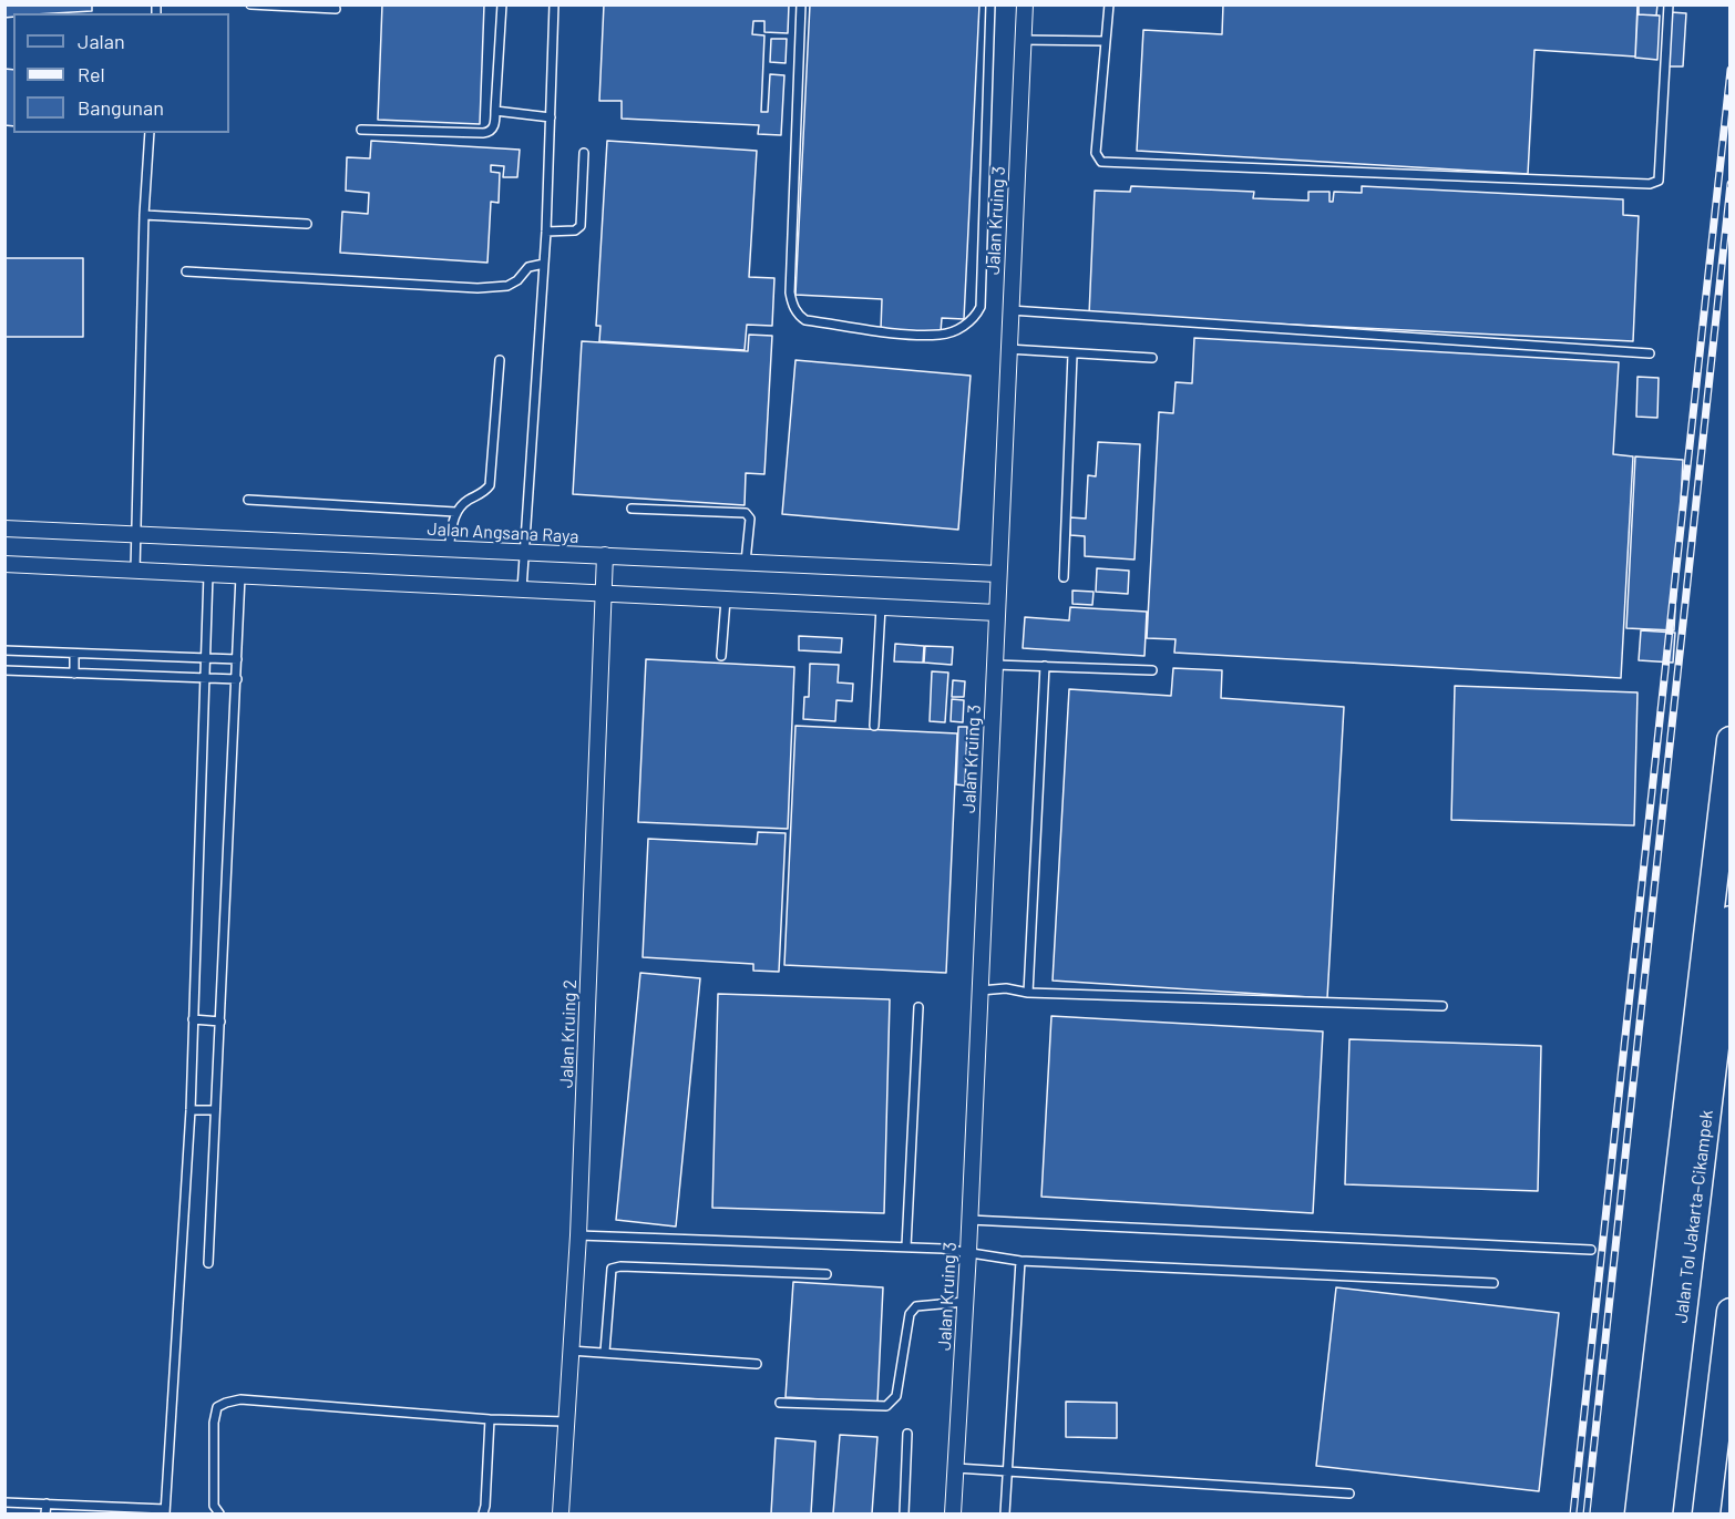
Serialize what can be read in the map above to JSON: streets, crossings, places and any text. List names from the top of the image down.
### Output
{
  "streets": {
    "highway": ["Jalan Tol Jakarta–Cikampek"],
    "street": ["Jalan Kruing 3", "Jalan Angsana Raya", "Jalan Kruing 2"]
  },
  "crossings": [
    ["Jalan Kruing 3", "Jalan Angsana Raya"],
    ["Jalan Angsana Raya", "Jalan Kruing 2"]
  ],
  "legend": ["Jalan", "Rel", "Bangunan"]
}
